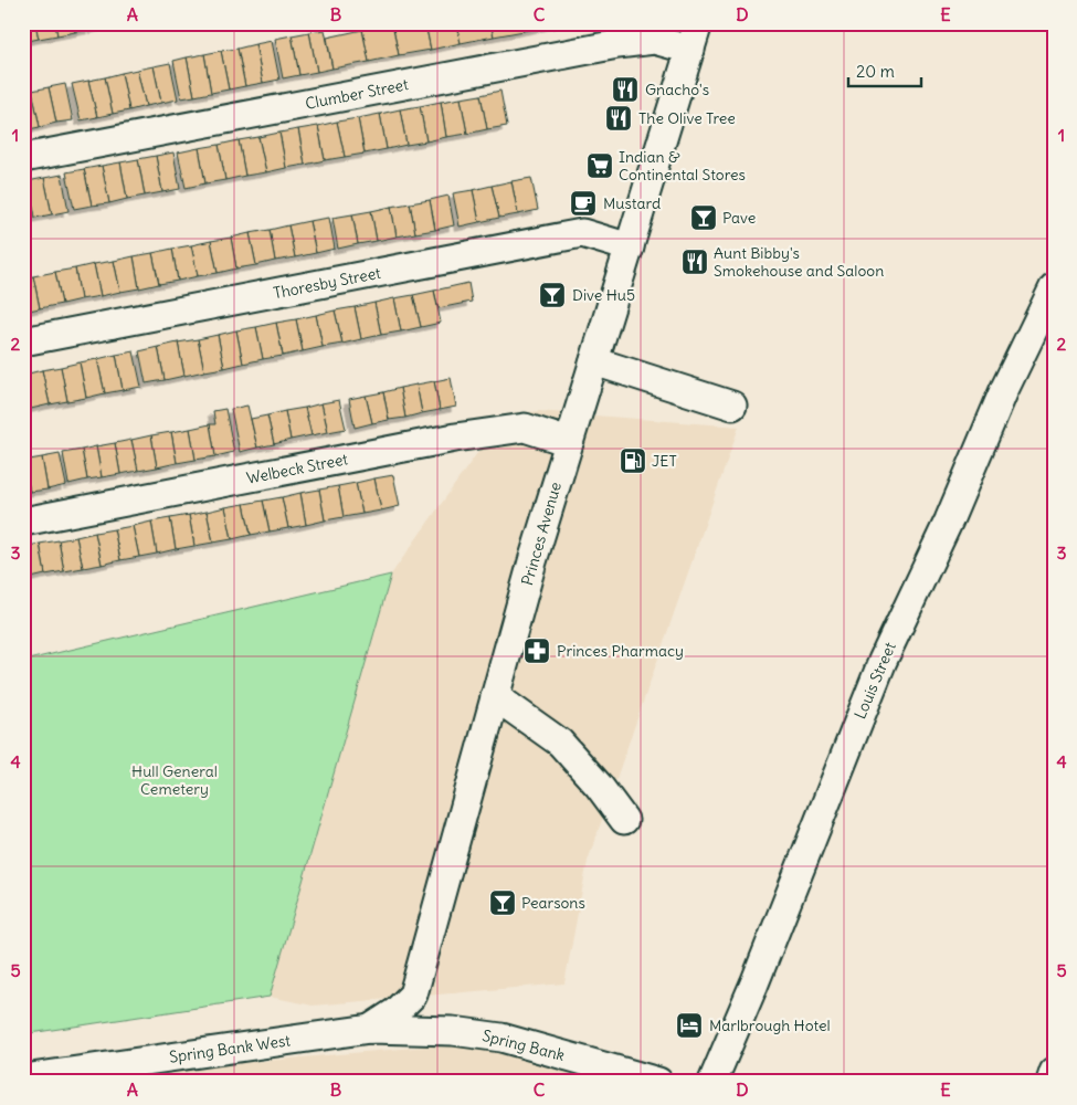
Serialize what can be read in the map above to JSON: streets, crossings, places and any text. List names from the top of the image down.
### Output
{
  "streets": {
    "street": [
      "Clumber Street",
      "Thoresby Street",
      "Welbeck Street",
      "Princes Avenue",
      "Louis Street",
      "Spring Bank",
      "Spring Bank West"
    ]
  },
  "crossings": [
    ["Clumber Street", "Princes Avenue"],
    ["Thoresby Street", "Princes Avenue"],
    ["Welbeck Street", "Princes Avenue"],
    ["Princes Avenue", "Spring Bank"],
    ["Spring Bank", "Spring Bank West"]
  ],
  "parks": ["Hull General Cemetery"],
  "places": {
    "restaurant": ["Gnacho's", "The Olive Tree", "Aunt Bibby's Smokehouse and Saloon"],
    "supermarket": ["Indian & Continental Stores"],
    "cafe": ["Mustard"],
    "bar": ["Pave", "Dive Hu5", "Pearsons"],
    "fuel station": ["JET"],
    "pharmacy": ["Princes Pharmacy"],
    "hotel": ["Marlbrough Hotel"]
  },
  "scale_bar": "20 m",
  "grid": {
    "columns": [
      "A",
      "B",
      "C",
      "D",
      "E"
    ],
    "rows": [
      "1",
      "2",
      "3",
      "4",
      "5"
    ]
  }
}
